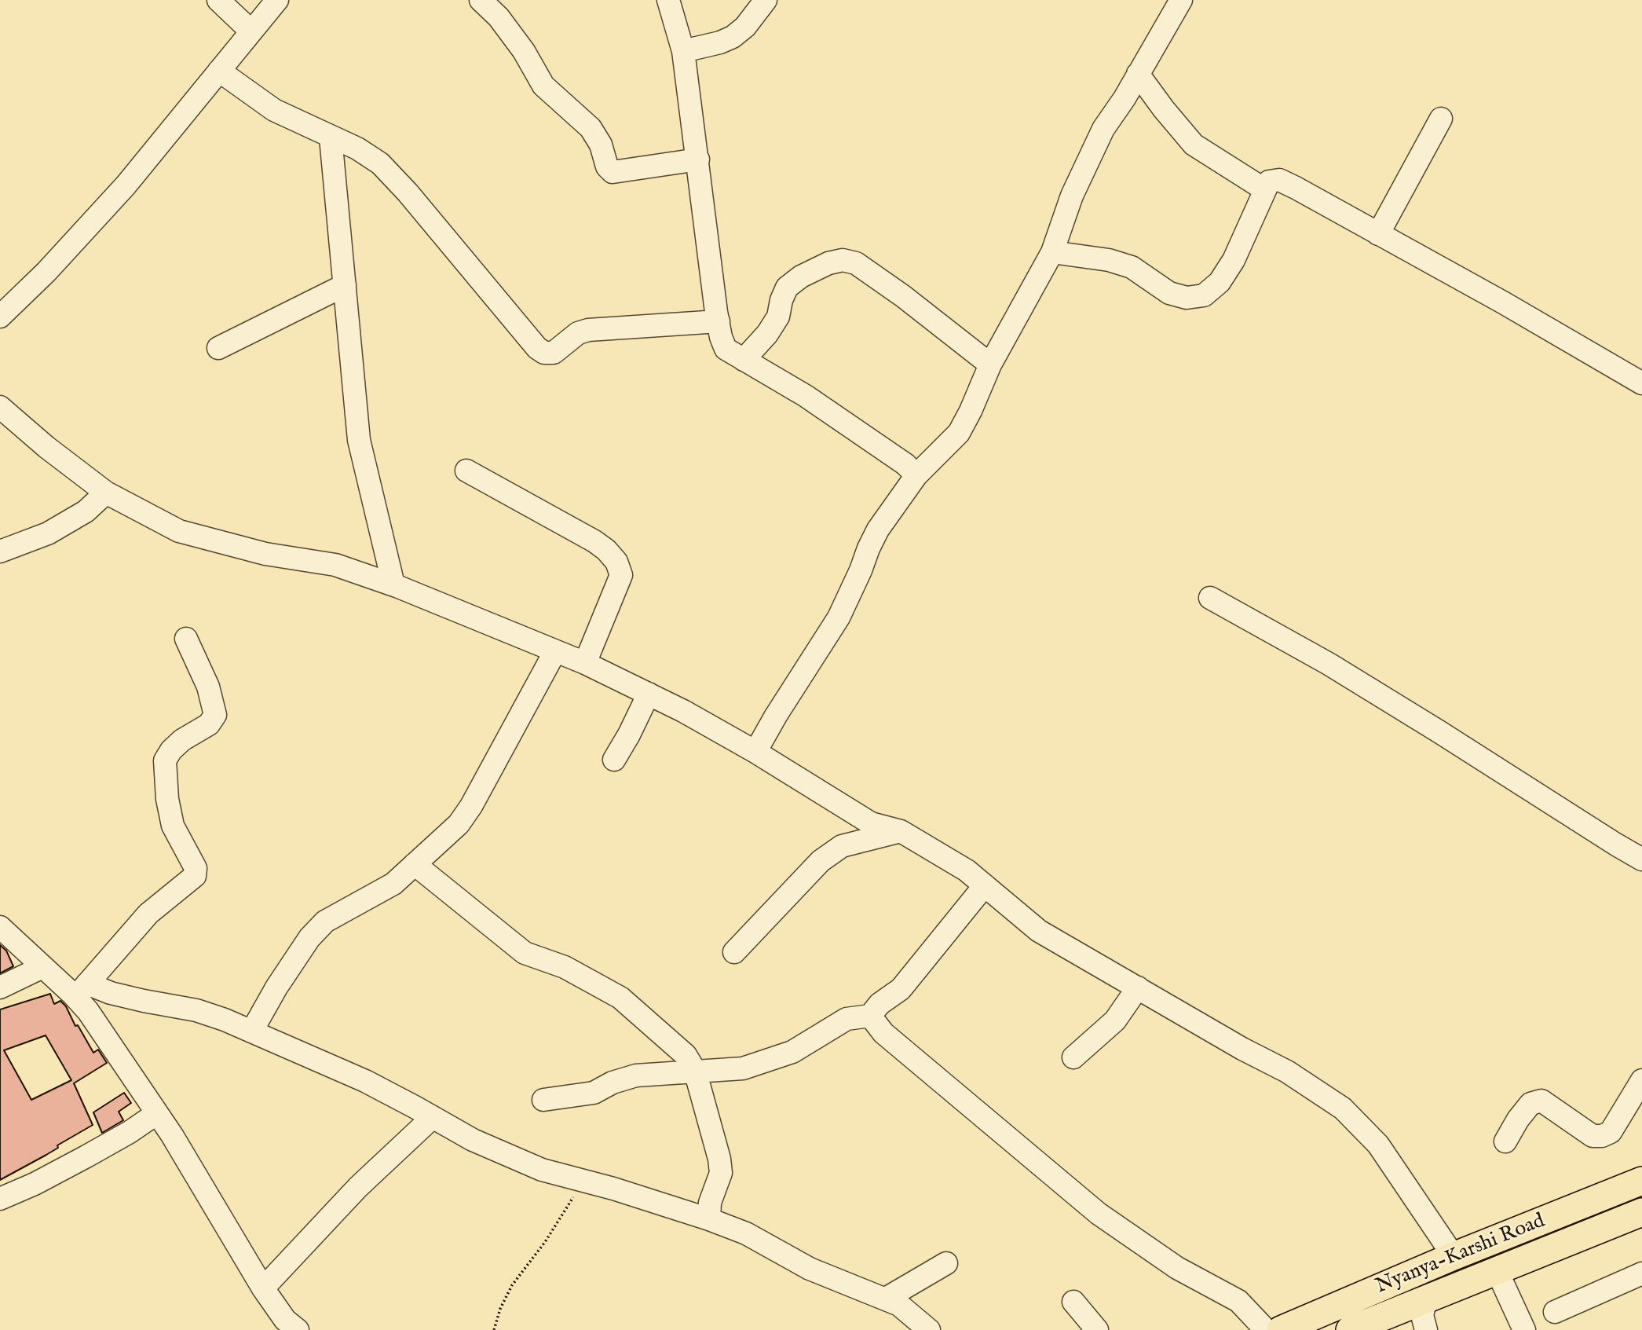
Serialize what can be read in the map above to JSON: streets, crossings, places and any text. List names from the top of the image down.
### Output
{
  "streets": {
    "main road": ["Nyanya-Karshi Road"]
  }
}
